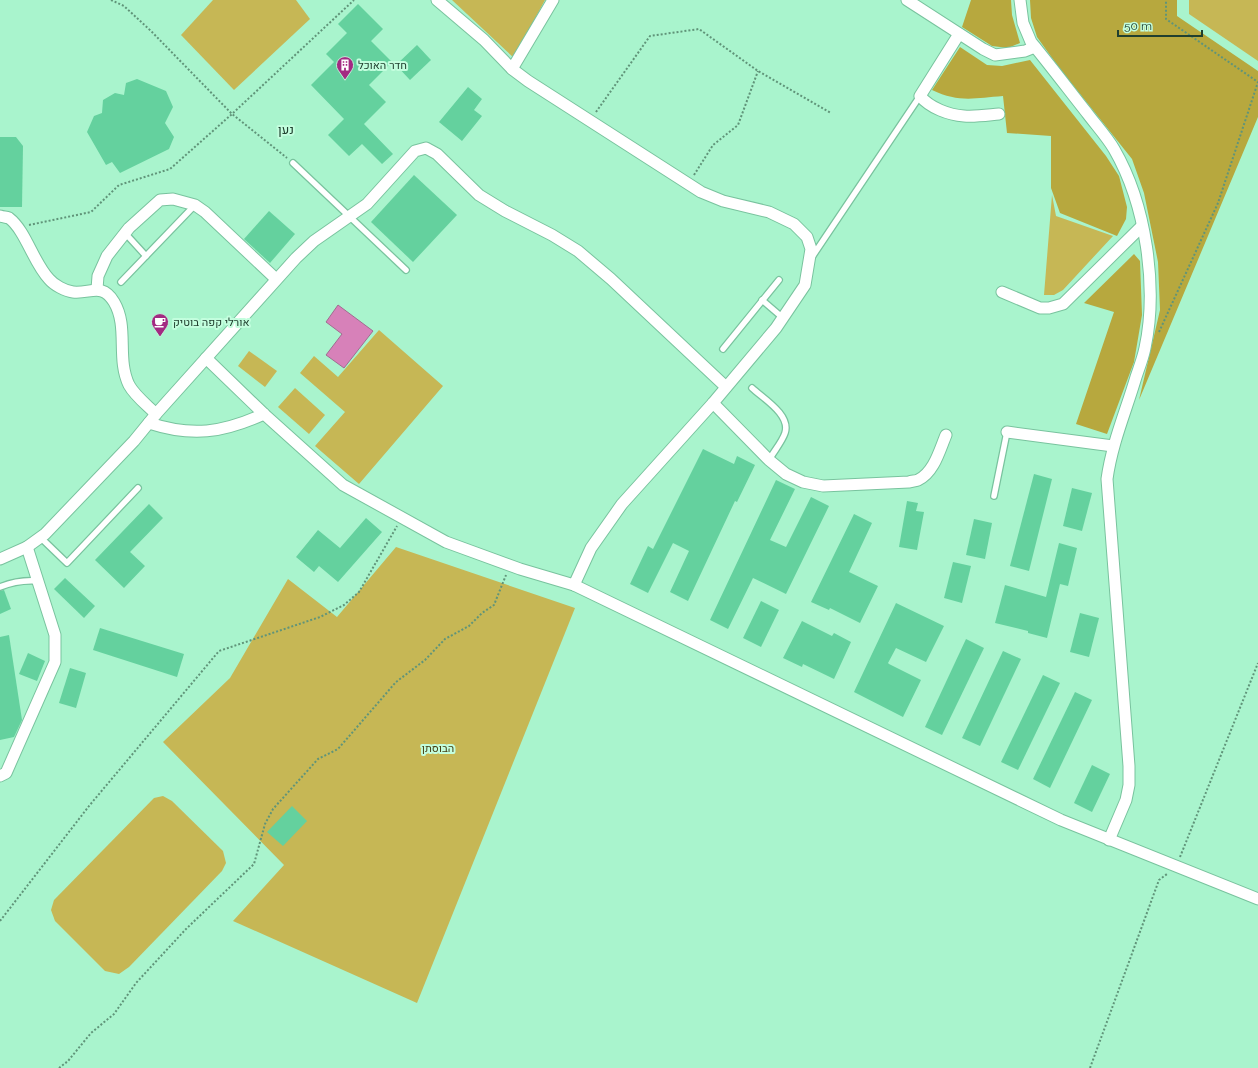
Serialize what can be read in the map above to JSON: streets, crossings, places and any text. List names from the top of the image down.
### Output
{
  "districts": ["נען"],
  "parks": ["הבוסתן"],
  "places": {
    "building": ["חדר האוכל"],
    "cafe": ["אורלי קפה בוטיק"]
  },
  "scale_bar": "50 m"
}
